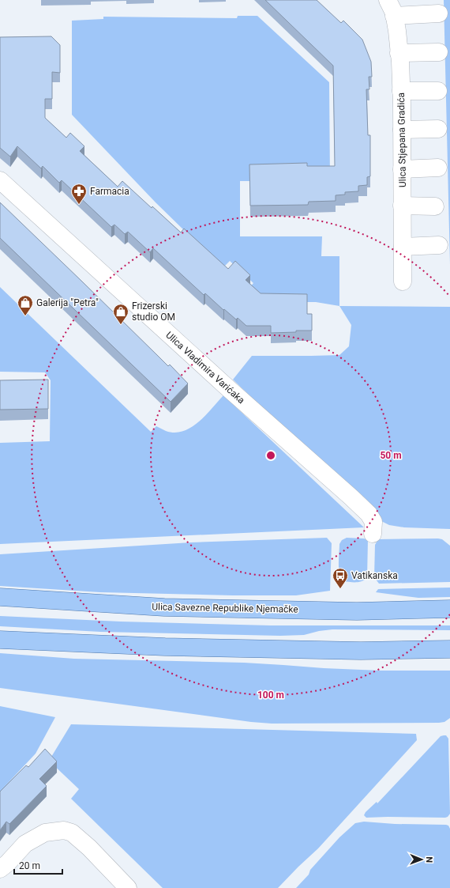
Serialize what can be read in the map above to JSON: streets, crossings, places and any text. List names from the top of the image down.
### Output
{
  "streets": {
    "main road": ["Ulica Savezne Republike Njemačke"],
    "street": ["Ulica Stjepana Gradića", "Ulica Vladimira Varićaka"]
  },
  "places": {
    "pharmacy": ["Farmacia"],
    "shop": ["Galerija \"Petra\"", "Frizerski studio OM"],
    "bus stop": ["Vatikanska"]
  },
  "scale_bar": "20 m",
  "north": "right",
  "rings": ["50 m", "100 m"]
}
